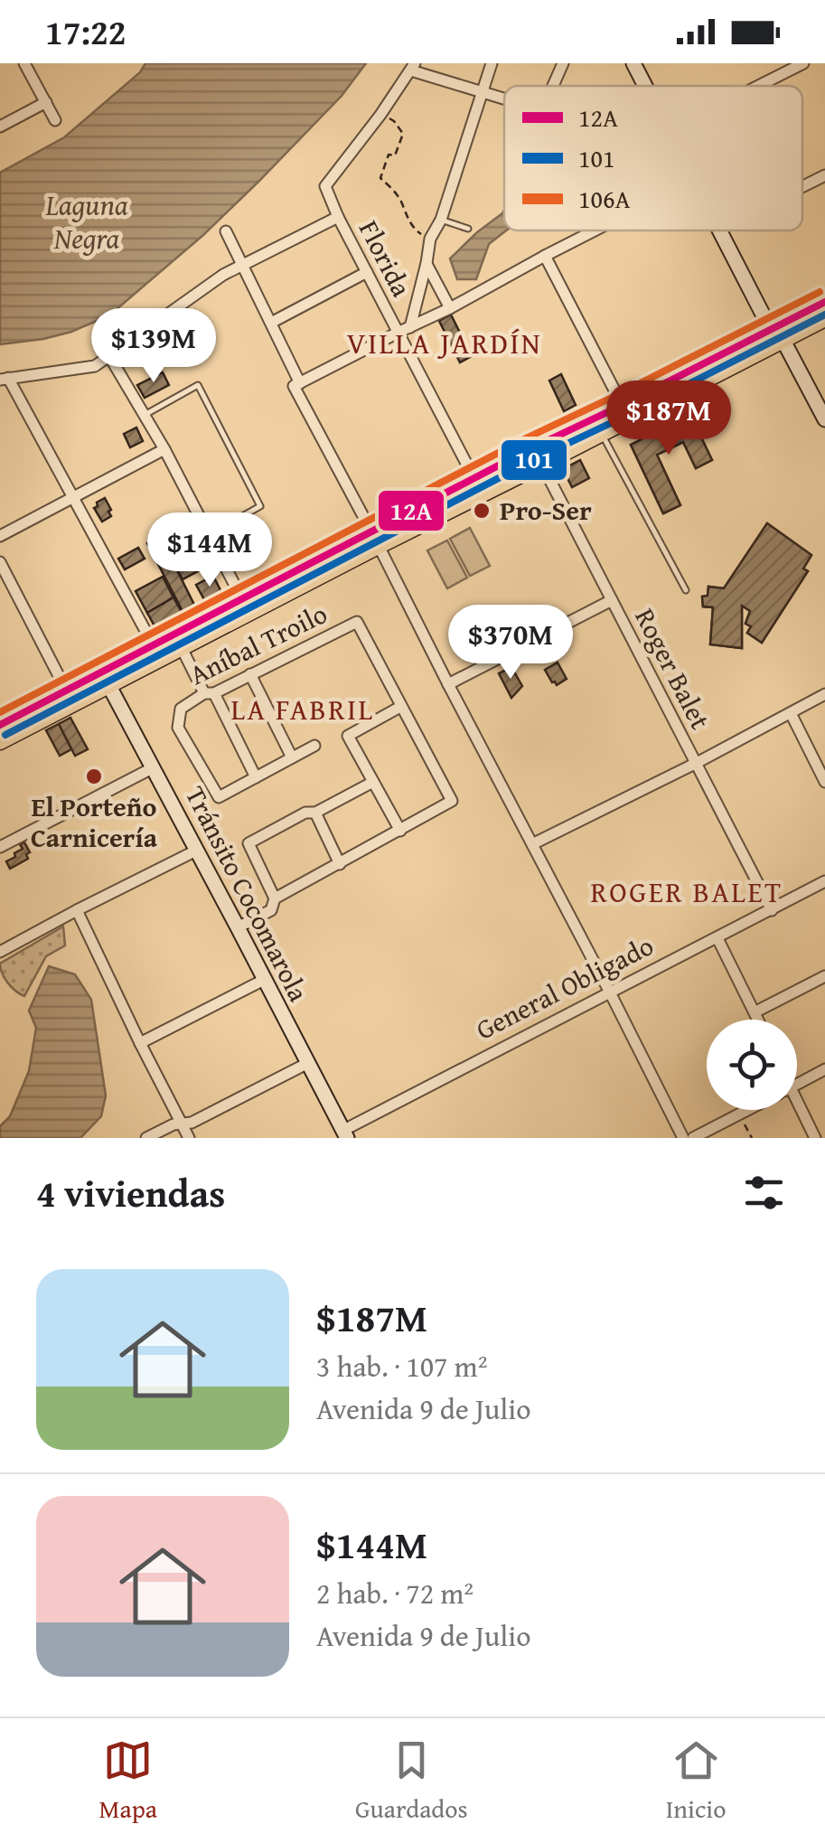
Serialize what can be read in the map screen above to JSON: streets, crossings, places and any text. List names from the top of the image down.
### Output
{
  "streets": {
    "street": [
      "Florida",
      "Aníbal Troilo",
      "Roger Balet",
      "Tránsito Cocomarola",
      "General Obligado"
    ]
  },
  "crossings": [
    ["Roger Balet", "General Obligado"],
    ["Tránsito Cocomarola", "General Obligado"]
  ],
  "districts": ["VILLA JARDÍN", "LA FABRIL", "ROGER BALET"],
  "water": ["Laguna Negra"],
  "places": ["Pro-Ser", "El Porteño Carnicería"],
  "lines": ["transit line 106A", "transit line 12A", "transit line 101"],
  "legend": ["12A", "101", "106A"],
  "page": {
    "status": "17:22",
    "price": [
      "$139M",
      "$187M",
      "$144M",
      "$370M"
    ],
    "heading": "4 viviendas",
    "list": [
      {
        "name": "$187M",
        "note": "3 hab. · 107 m² · Avenida 9 de Julio"
      },
      {
        "name": "$144M",
        "note": "2 hab. · 72 m² · Avenida 9 de Julio"
      }
    ],
    "tabs": ["Mapa", "Guardados", "Inicio"]
  }
}
